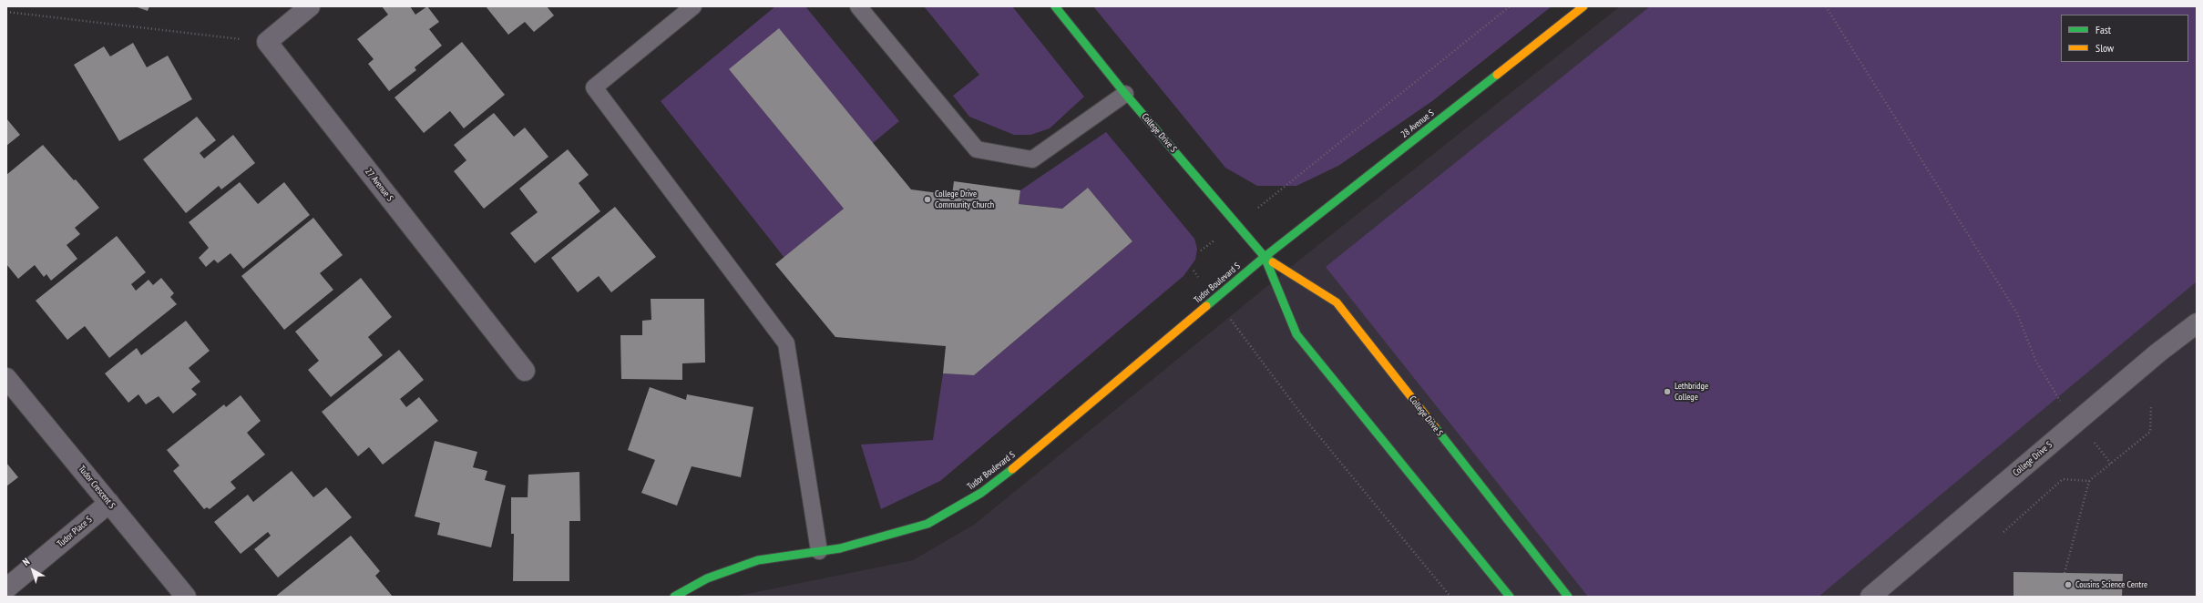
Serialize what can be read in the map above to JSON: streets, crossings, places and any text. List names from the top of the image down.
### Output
{
  "streets": {
    "street": [
      "28 Avenue S",
      "College Drive S",
      "27 Avenue S",
      "Tudor Boulevard S",
      "Tudor Crescent S",
      "Tudor Place S"
    ]
  },
  "crossings": [
    ["28 Avenue S", "College Drive S"],
    ["28 Avenue S", "Tudor Boulevard S"],
    ["College Drive S", "Tudor Boulevard S"],
    ["Tudor Crescent S", "Tudor Place S"]
  ],
  "places": ["College Drive Community Church", "Lethbridge College", "Cousins Science Centre"],
  "legend": ["Fast", "Slow"],
  "north": "top left"
}
